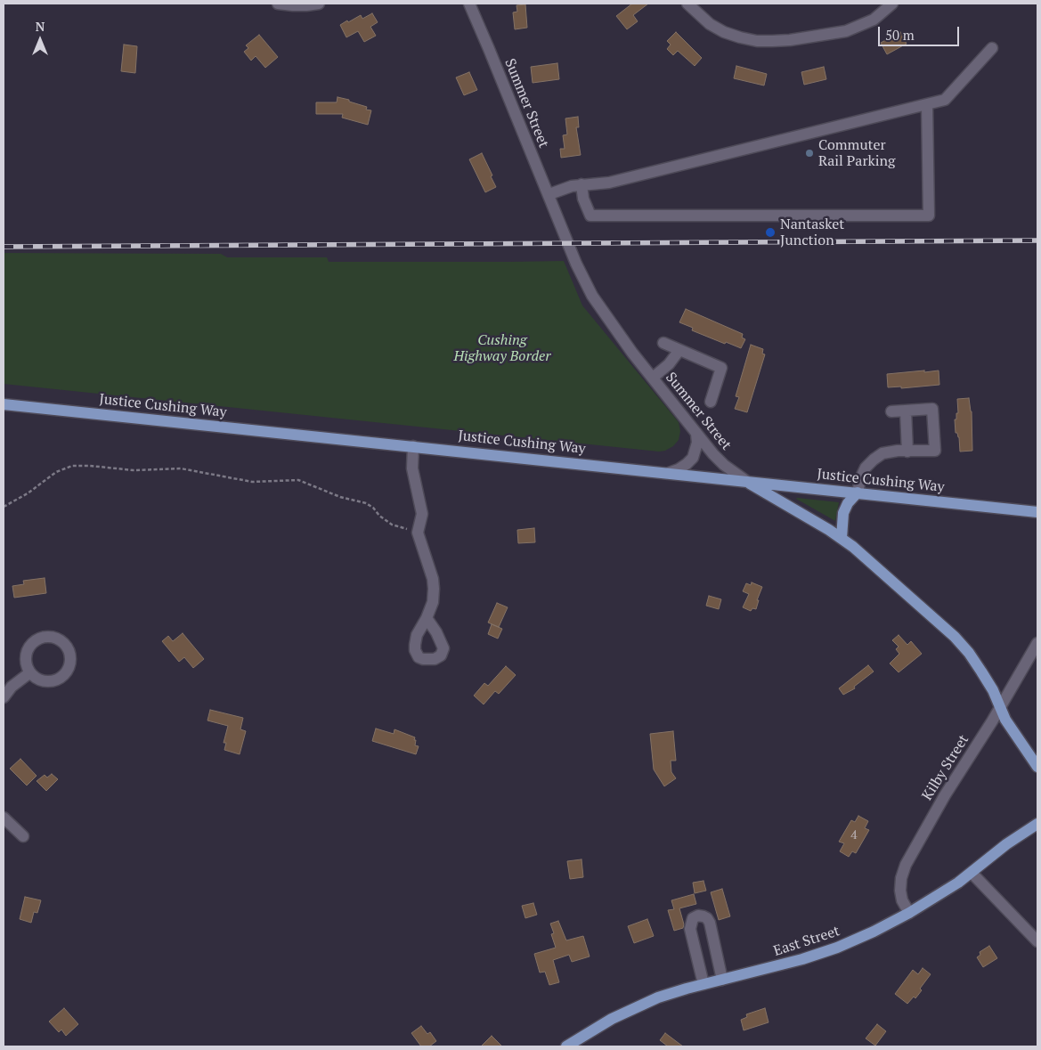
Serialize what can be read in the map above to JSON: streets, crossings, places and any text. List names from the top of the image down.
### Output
{
  "streets": {
    "main road": ["Summer Street", "Justice Cushing Way", "East Street"],
    "street": ["Kilby Street"]
  },
  "crossings": [
    ["Summer Street", "Justice Cushing Way"],
    ["Summer Street", "Kilby Street"],
    ["Kilby Street", "East Street"]
  ],
  "parks": ["Cushing Highway Border"],
  "places": ["Commuter Rail Parking", "Nantasket Junction"],
  "house_numbers": ["4"],
  "scale_bar": "50 m",
  "north": "top"
}
